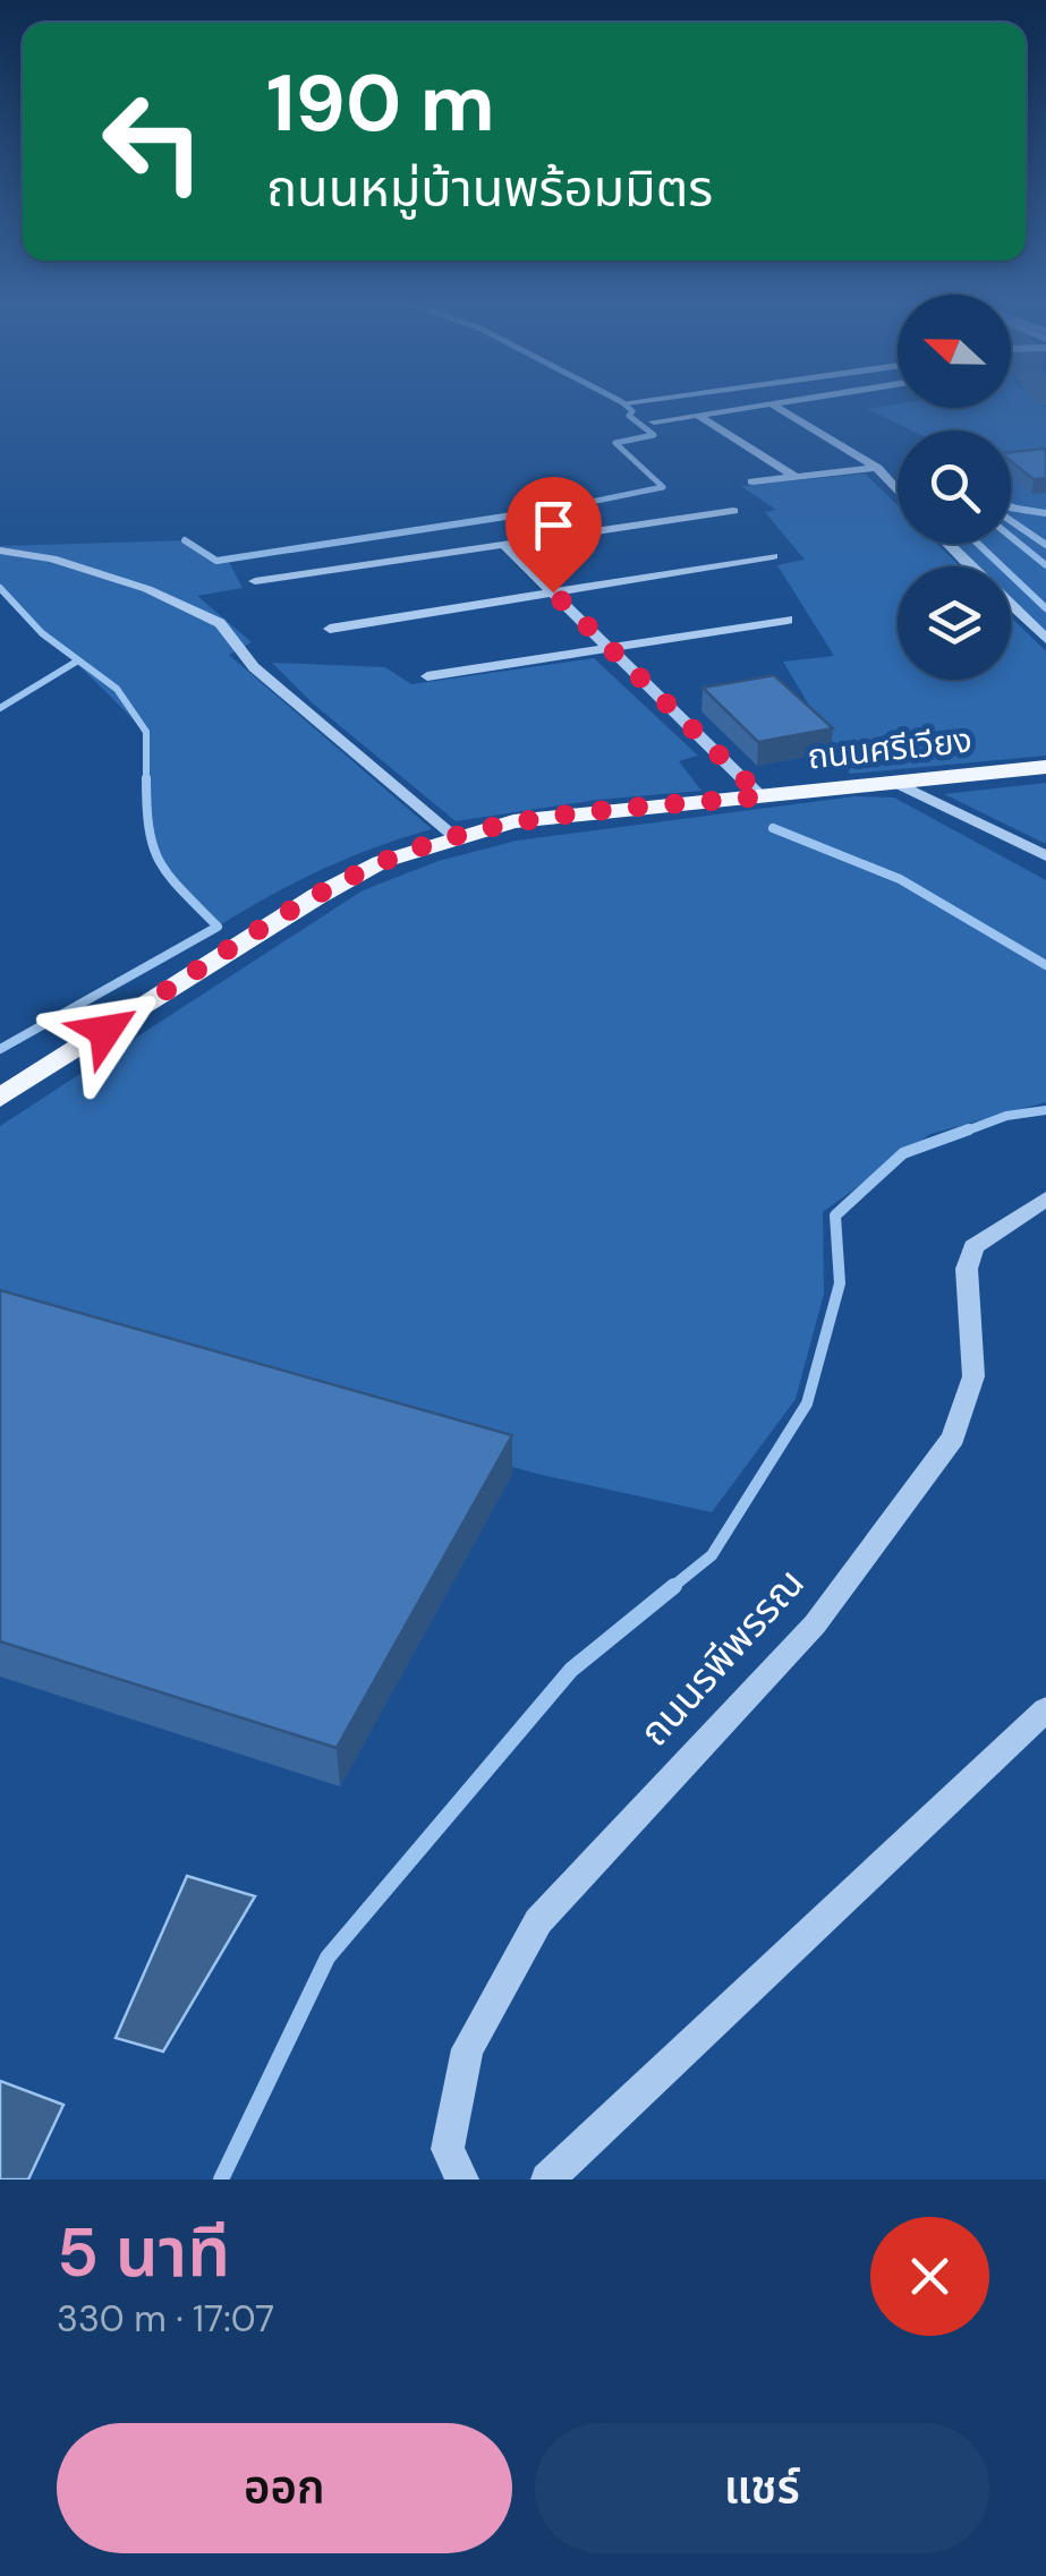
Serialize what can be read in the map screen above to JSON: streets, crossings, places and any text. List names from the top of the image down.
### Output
{
  "streets": {
    "main road": ["ถนนศรีเวียง"],
    "street": ["ถนนรพีพรรณ"]
  },
  "north": "left",
  "page": {
    "turn": ["190 m", "ถนนหมู่บ้านพร้อมมิตร"],
    "heading": ["5 นาที", "330 m · 17:07"],
    "buttons": ["ออก", "แชร์"]
  }
}
